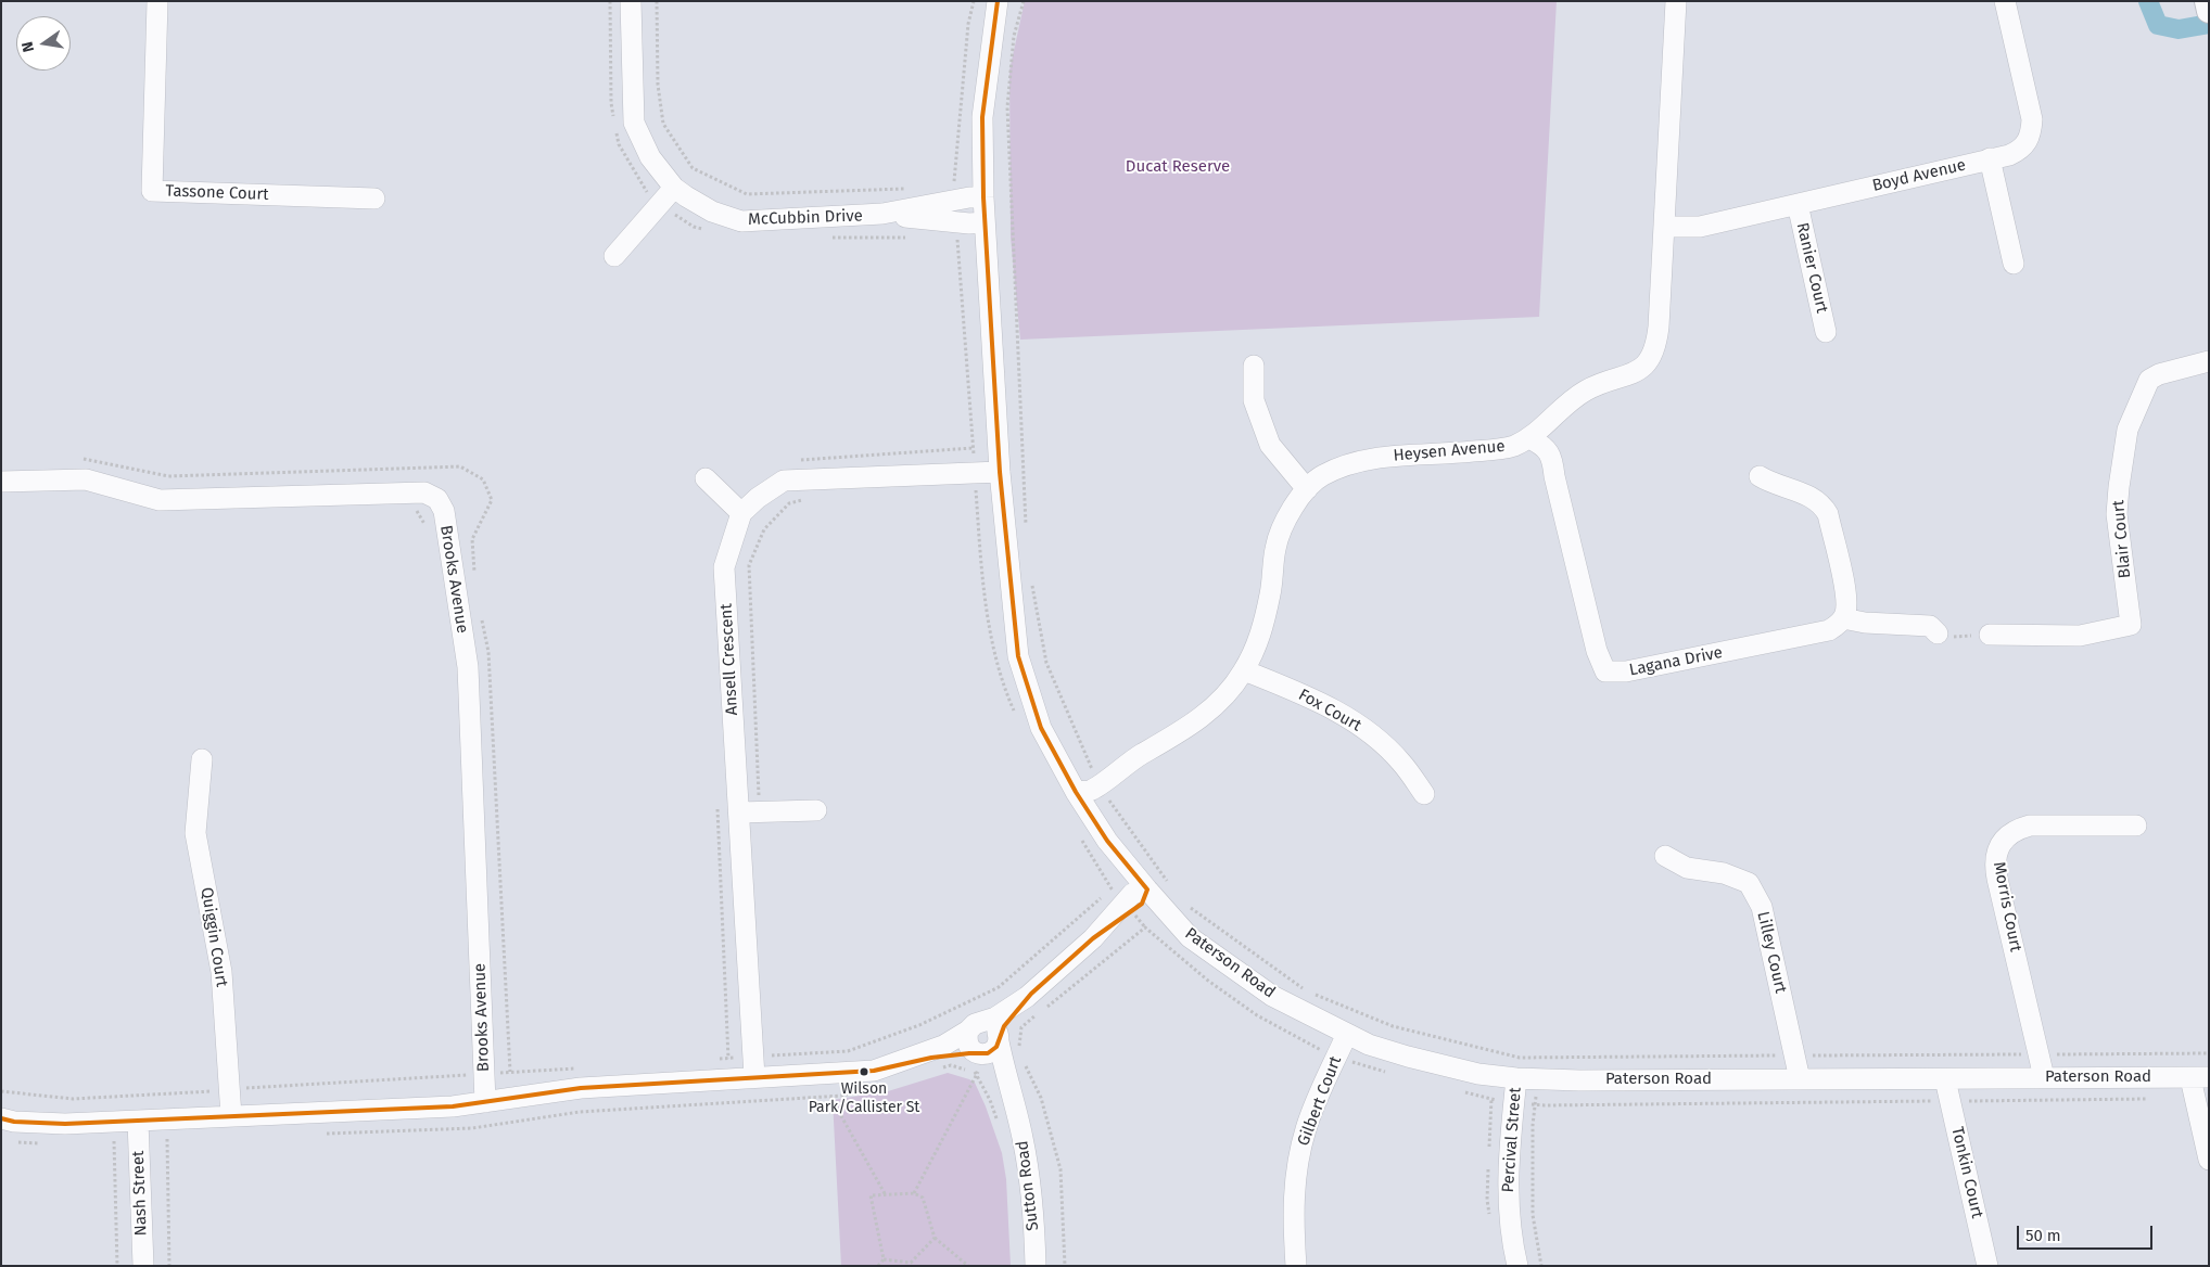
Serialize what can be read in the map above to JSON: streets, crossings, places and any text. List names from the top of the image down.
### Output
{
  "streets": {
    "street": [
      "Boyd Avenue",
      "Tassone Court",
      "McCubbin Drive",
      "Ranier Court",
      "Heysen Avenue",
      "Blair Court",
      "Brooks Avenue",
      "Ansell Crescent",
      "Lagana Drive",
      "Fox Court",
      "Morris Court",
      "Quiggin Court",
      "Lilley Court",
      "Paterson Road",
      "Gilbert Court",
      "Percival Street",
      "Tonkin Court",
      "Sutton Road",
      "Nash Street"
    ]
  },
  "crossings": [
    ["Boyd Avenue", "Ranier Court"],
    ["Boyd Avenue", "Heysen Avenue"],
    ["McCubbin Drive", "Paterson Road"],
    ["Heysen Avenue", "Lagana Drive"],
    ["Heysen Avenue", "Fox Court"],
    ["Heysen Avenue", "Paterson Road"],
    ["Morris Court", "Paterson Road"],
    ["Lilley Court", "Paterson Road"],
    ["Paterson Road", "Gilbert Court"],
    ["Paterson Road", "Percival Street"],
    ["Paterson Road", "Tonkin Court"]
  ],
  "parks": ["Ducat Reserve"],
  "places": ["Wilson Park/Callister St"],
  "scale_bar": "50 m",
  "north": "left"
}
